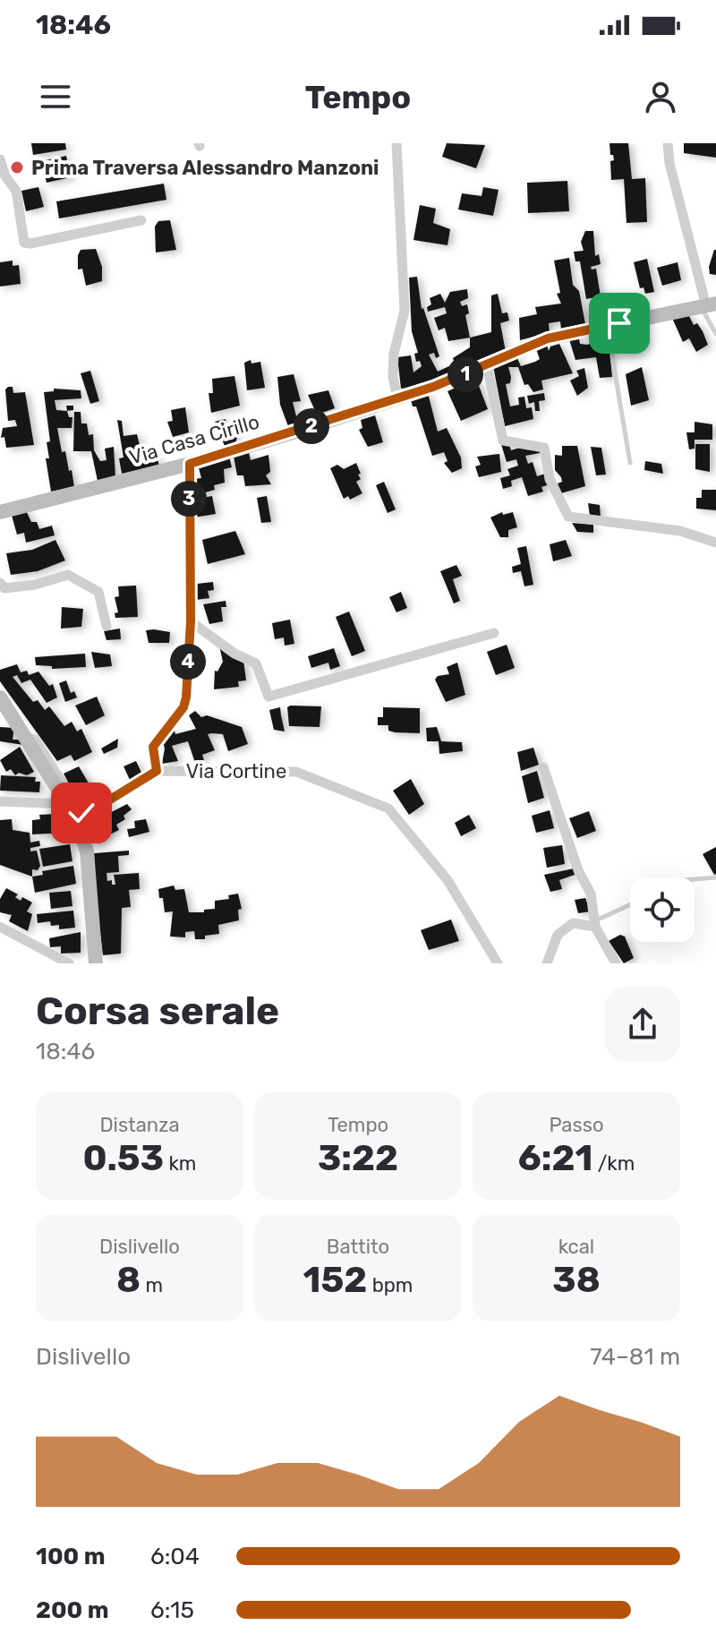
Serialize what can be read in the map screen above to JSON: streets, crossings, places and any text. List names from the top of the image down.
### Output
{
  "streets": {
    "street": ["Via Casa Cirillo", "Via Cortine"]
  },
  "places": ["Prima Traversa Alessandro Manzoni"],
  "page": {
    "status": "18:46",
    "header": "Tempo",
    "pins": [
      "1",
      "2",
      "3",
      "4"
    ],
    "heading": ["Corsa serale", "18:46"],
    "stats": [
      ["Distanza", "0.53 km"],
      ["Tempo", "3:22"],
      ["Passo", "6:21 /km"],
      ["Dislivello", "8 m"],
      ["Battito", "152 bpm"],
      ["kcal", "38"]
    ],
    "chart": ["Dislivello", "74–81 m"],
    "list": [
      {
        "name": "100 m",
        "note": "6:04"
      },
      {
        "name": "200 m",
        "note": "6:15"
      }
    ]
  }
}
